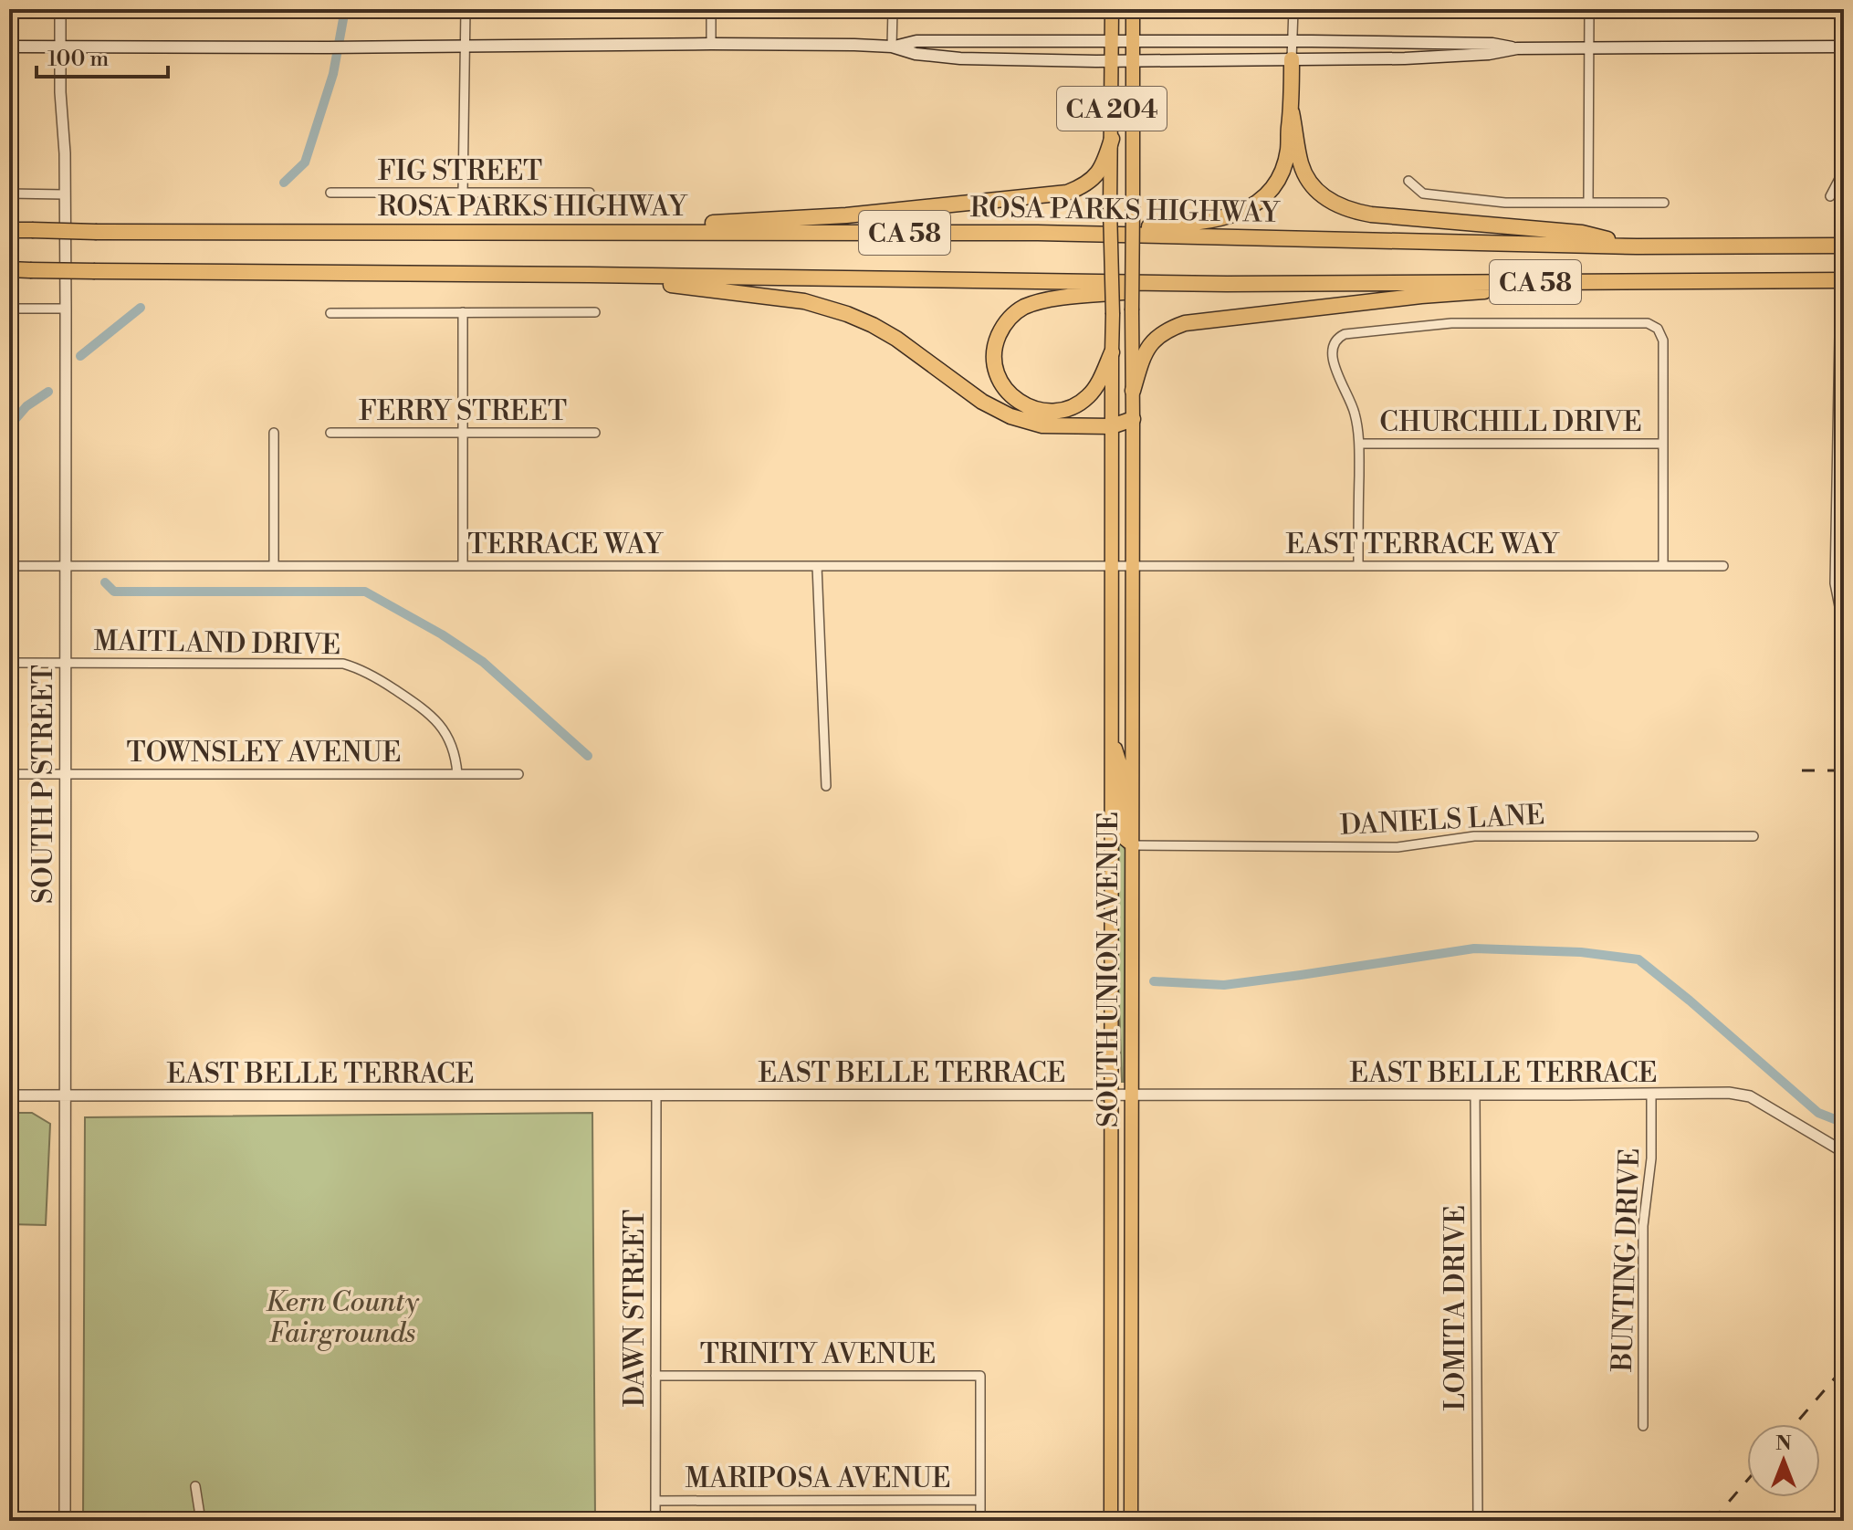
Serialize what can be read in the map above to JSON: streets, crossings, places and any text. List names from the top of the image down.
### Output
{
  "streets": {
    "highway": ["ROSA PARKS HIGHWAY", "CA 58"],
    "main road": ["CA 204", "SOUTH UNION AVENUE"],
    "street": [
      "FIG STREET",
      "FERRY STREET",
      "CHURCHILL DRIVE",
      "TERRACE WAY",
      "EAST TERRACE WAY",
      "MAITLAND DRIVE",
      "TOWNSLEY AVENUE",
      "SOUTH P STREET",
      "DANIELS LANE",
      "EAST BELLE TERRACE",
      "BUNTING DRIVE",
      "DAWN STREET",
      "LOMITA DRIVE",
      "TRINITY AVENUE",
      "MARIPOSA AVENUE"
    ]
  },
  "crossings": [
    ["CA 204", "SOUTH UNION AVENUE"],
    ["TERRACE WAY", "EAST TERRACE WAY"],
    ["TERRACE WAY", "SOUTH P STREET"],
    ["TERRACE WAY", "SOUTH UNION AVENUE"],
    ["EAST TERRACE WAY", "SOUTH UNION AVENUE"],
    ["MAITLAND DRIVE", "TOWNSLEY AVENUE"],
    ["MAITLAND DRIVE", "SOUTH P STREET"],
    ["TOWNSLEY AVENUE", "SOUTH P STREET"],
    ["SOUTH P STREET", "EAST BELLE TERRACE"],
    ["DANIELS LANE", "SOUTH UNION AVENUE"],
    ["SOUTH UNION AVENUE", "EAST BELLE TERRACE"],
    ["EAST BELLE TERRACE", "BUNTING DRIVE"],
    ["EAST BELLE TERRACE", "DAWN STREET"],
    ["EAST BELLE TERRACE", "LOMITA DRIVE"],
    ["DAWN STREET", "TRINITY AVENUE"],
    ["DAWN STREET", "MARIPOSA AVENUE"],
    ["TRINITY AVENUE", "MARIPOSA AVENUE"]
  ],
  "parks": ["Kern County Fairgrounds"],
  "scale_bar": "100 m",
  "north": "top"
}
